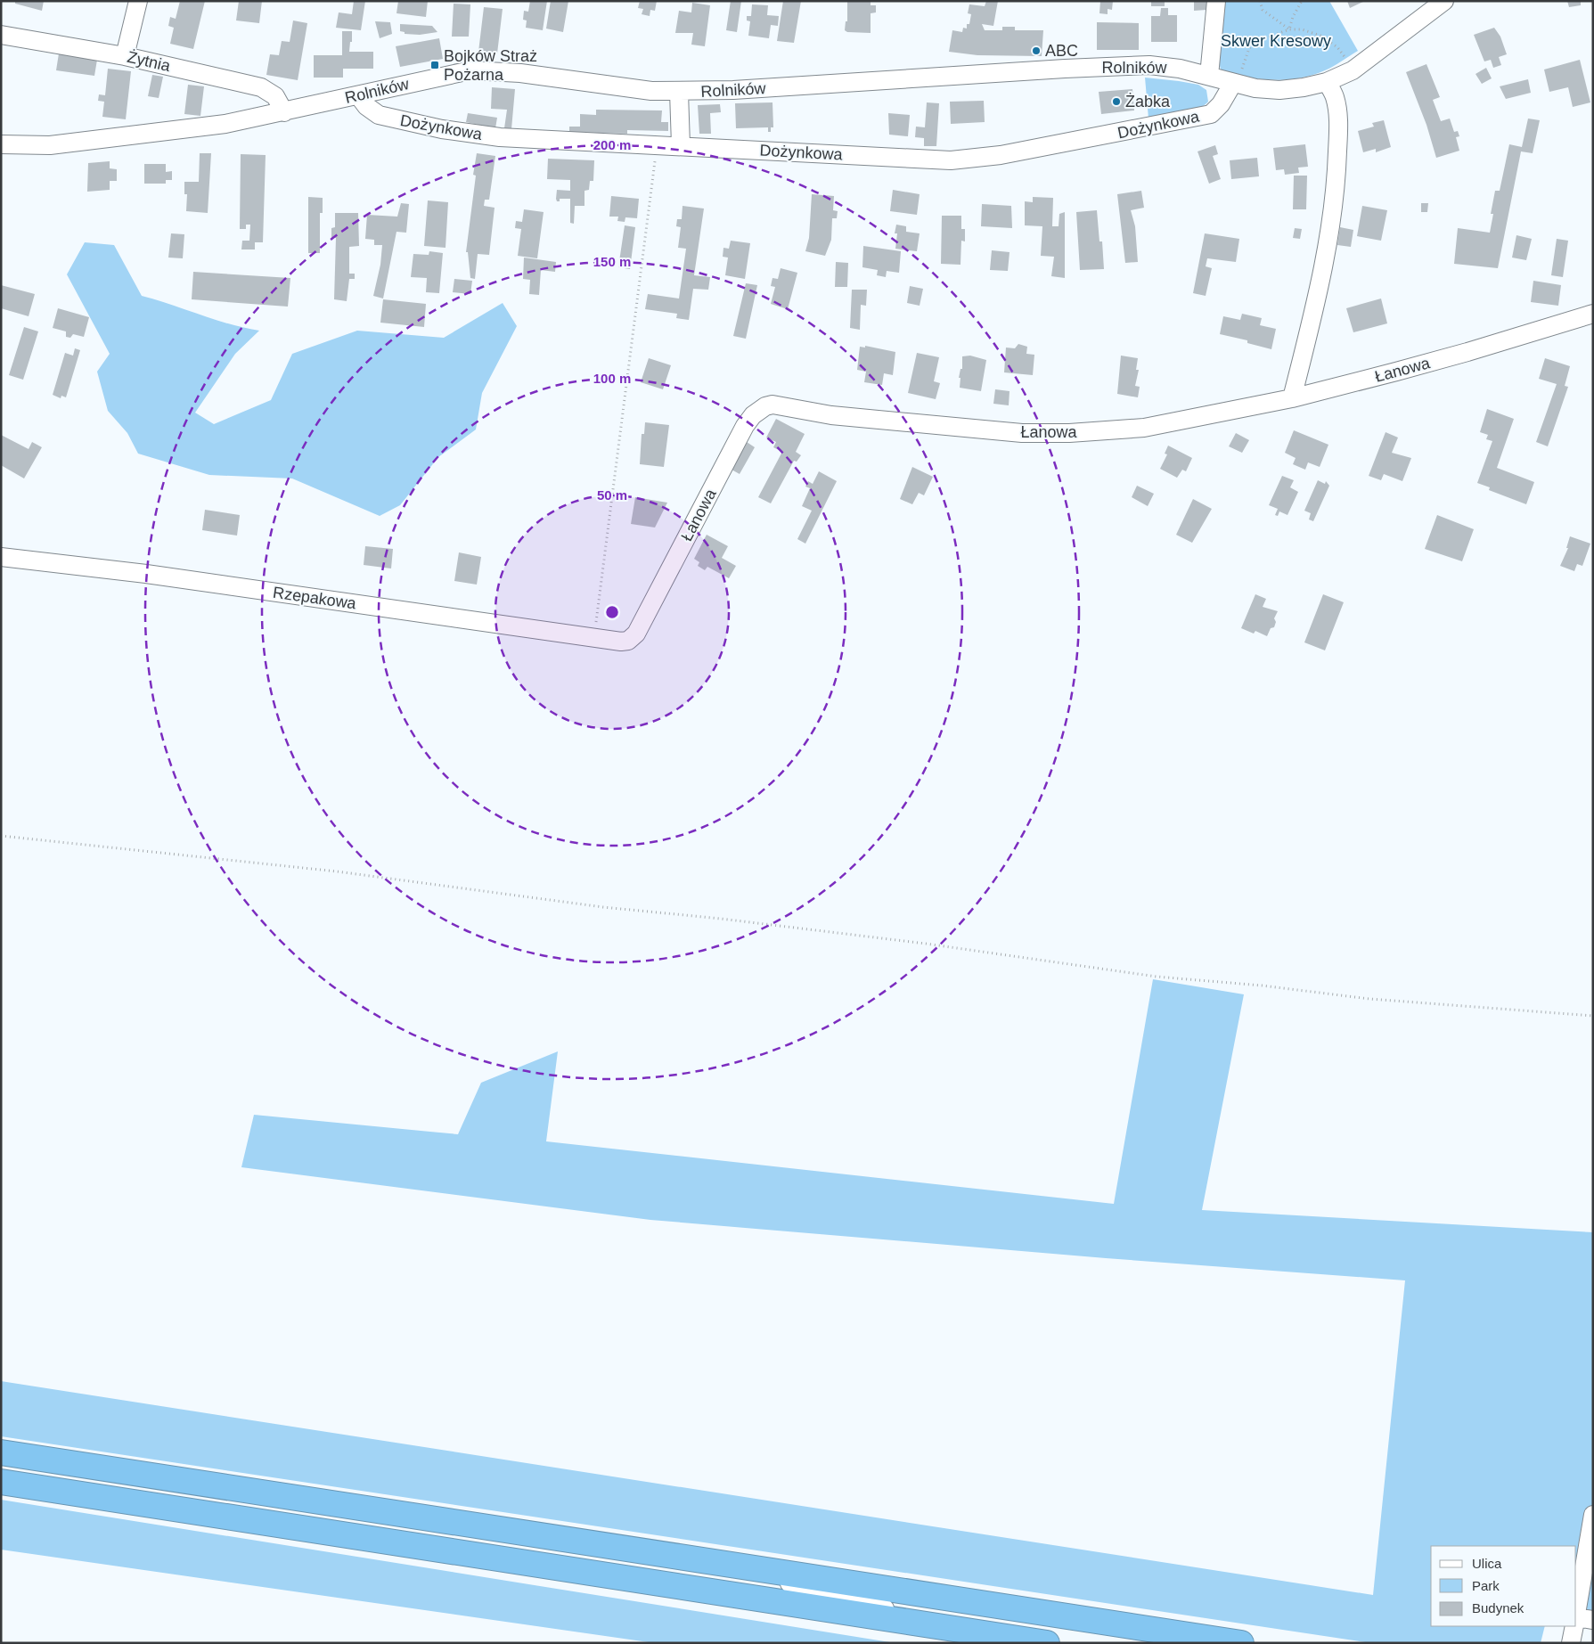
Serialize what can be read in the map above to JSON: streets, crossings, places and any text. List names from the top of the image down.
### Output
{
  "streets": {
    "street": [
      "Żytnia",
      "Rolników",
      "Dożynkowa",
      "Łanowa",
      "Rzepakowa"
    ]
  },
  "crossings": [
    ["Żytnia", "Rolników"],
    ["Rolników", "Dożynkowa"],
    ["Łanowa", "Rzepakowa"]
  ],
  "parks": ["Skwer Kresowy"],
  "places": {
    "other": ["ABC", "Żabka"],
    "transit": ["Bojków Straż Pożarna"]
  },
  "legend": ["Ulica", "Park", "Budynek"],
  "rings": [
    "200 m",
    "150 m",
    "100 m",
    "50 m"
  ]
}
